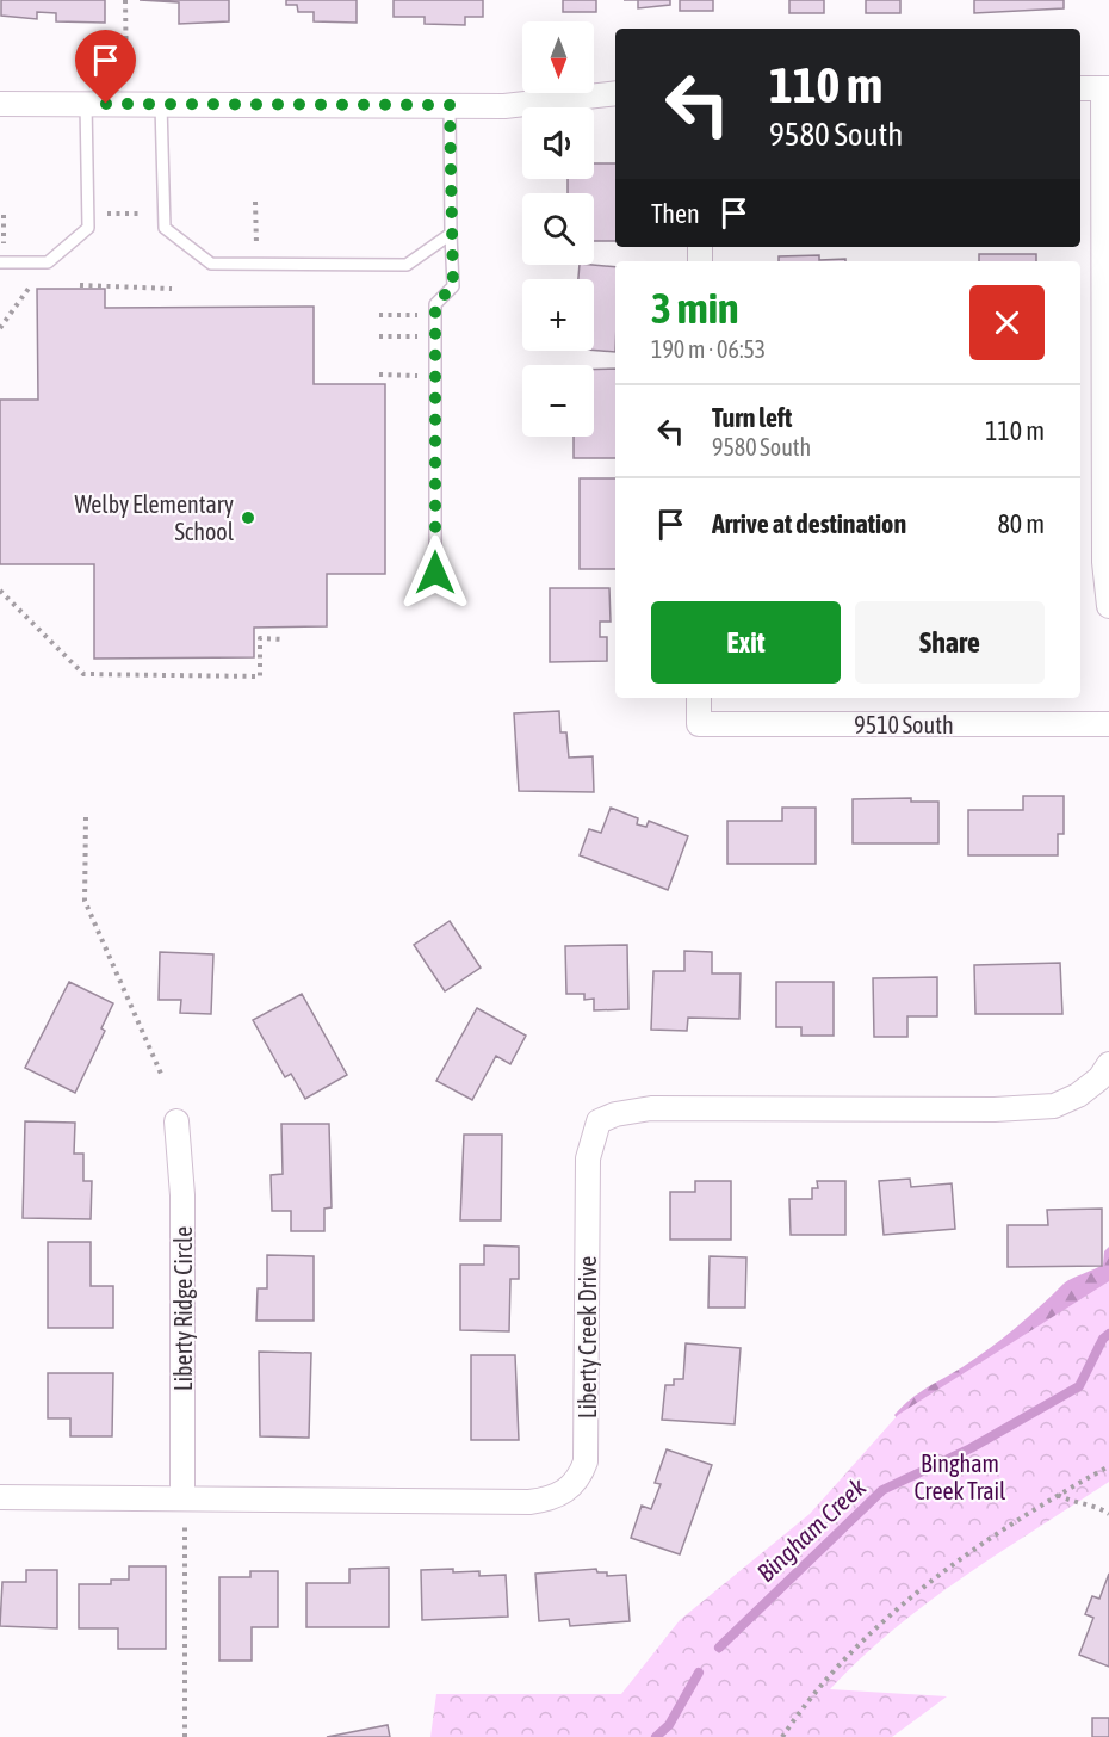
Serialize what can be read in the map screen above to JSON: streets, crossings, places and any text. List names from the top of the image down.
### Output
{
  "streets": {
    "street": ["9510 South", "Liberty Ridge Circle", "Liberty Creek Drive"]
  },
  "crossings": [
    ["Liberty Ridge Circle", "Liberty Creek Drive"]
  ],
  "water": ["Bingham Creek"],
  "parks": ["Bingham Creek Trail"],
  "places": ["Welby Elementary School"],
  "north": "bottom",
  "page": {
    "map_buttons": ["+", "−"],
    "turn": ["110 m", "9580 South"],
    "then": "Then",
    "heading": ["3 min", "190 m · 06:53"],
    "list": [
      {
        "name": "Turn left",
        "note": "9580 South",
        "value": "110 m"
      },
      {
        "name": "Arrive at destination",
        "value": "80 m"
      }
    ],
    "buttons": ["Exit", "Share"]
  }
}
